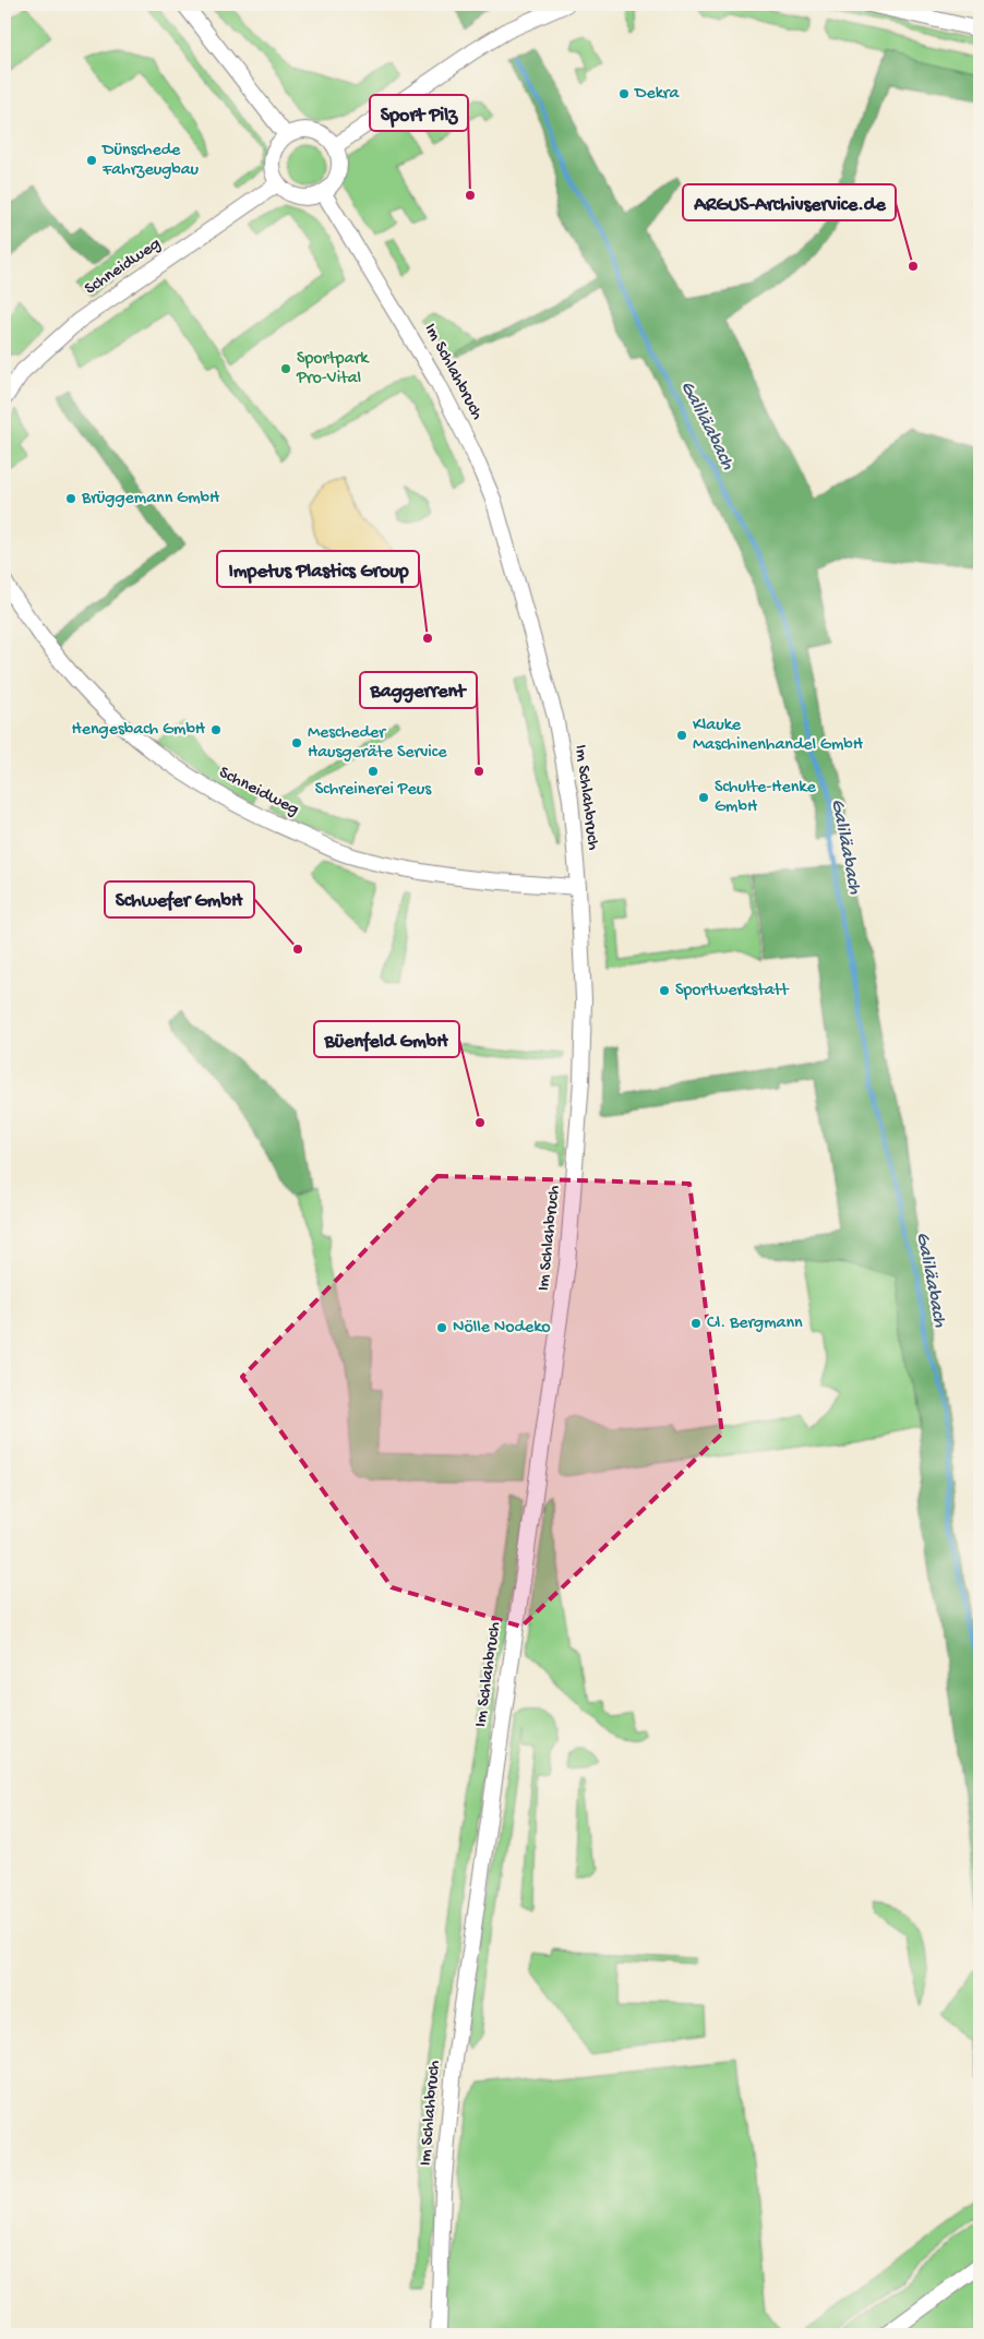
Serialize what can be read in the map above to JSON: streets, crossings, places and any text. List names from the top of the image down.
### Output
{
  "streets": {
    "street": ["Schneidweg", "Im Schlahbruch"]
  },
  "crossings": [
    ["Schneidweg", "Im Schlahbruch"]
  ],
  "water": ["Galiläabach"],
  "places": [
    "Dekra",
    "Dünschede Fahrzeugbau",
    "Sport Pilz",
    "ARGUS-Archivservice.de",
    "Sportpark Pro-Vital",
    "Brüggemann GmbH",
    "Impetus Plastics Group",
    "Hengesbach GmbH",
    "Klauke Maschinenhandel GmbH",
    "Mescheder Hausgeräte Service",
    "Schreinerei Peus",
    "Baggerrent",
    "Schulte-Henke GmbH",
    "Schwefer GmbH",
    "Sportwerkstatt",
    "Büenfeld GmbH",
    "Cl. Bergmann",
    "Nölle Nodeko"
  ]
}
